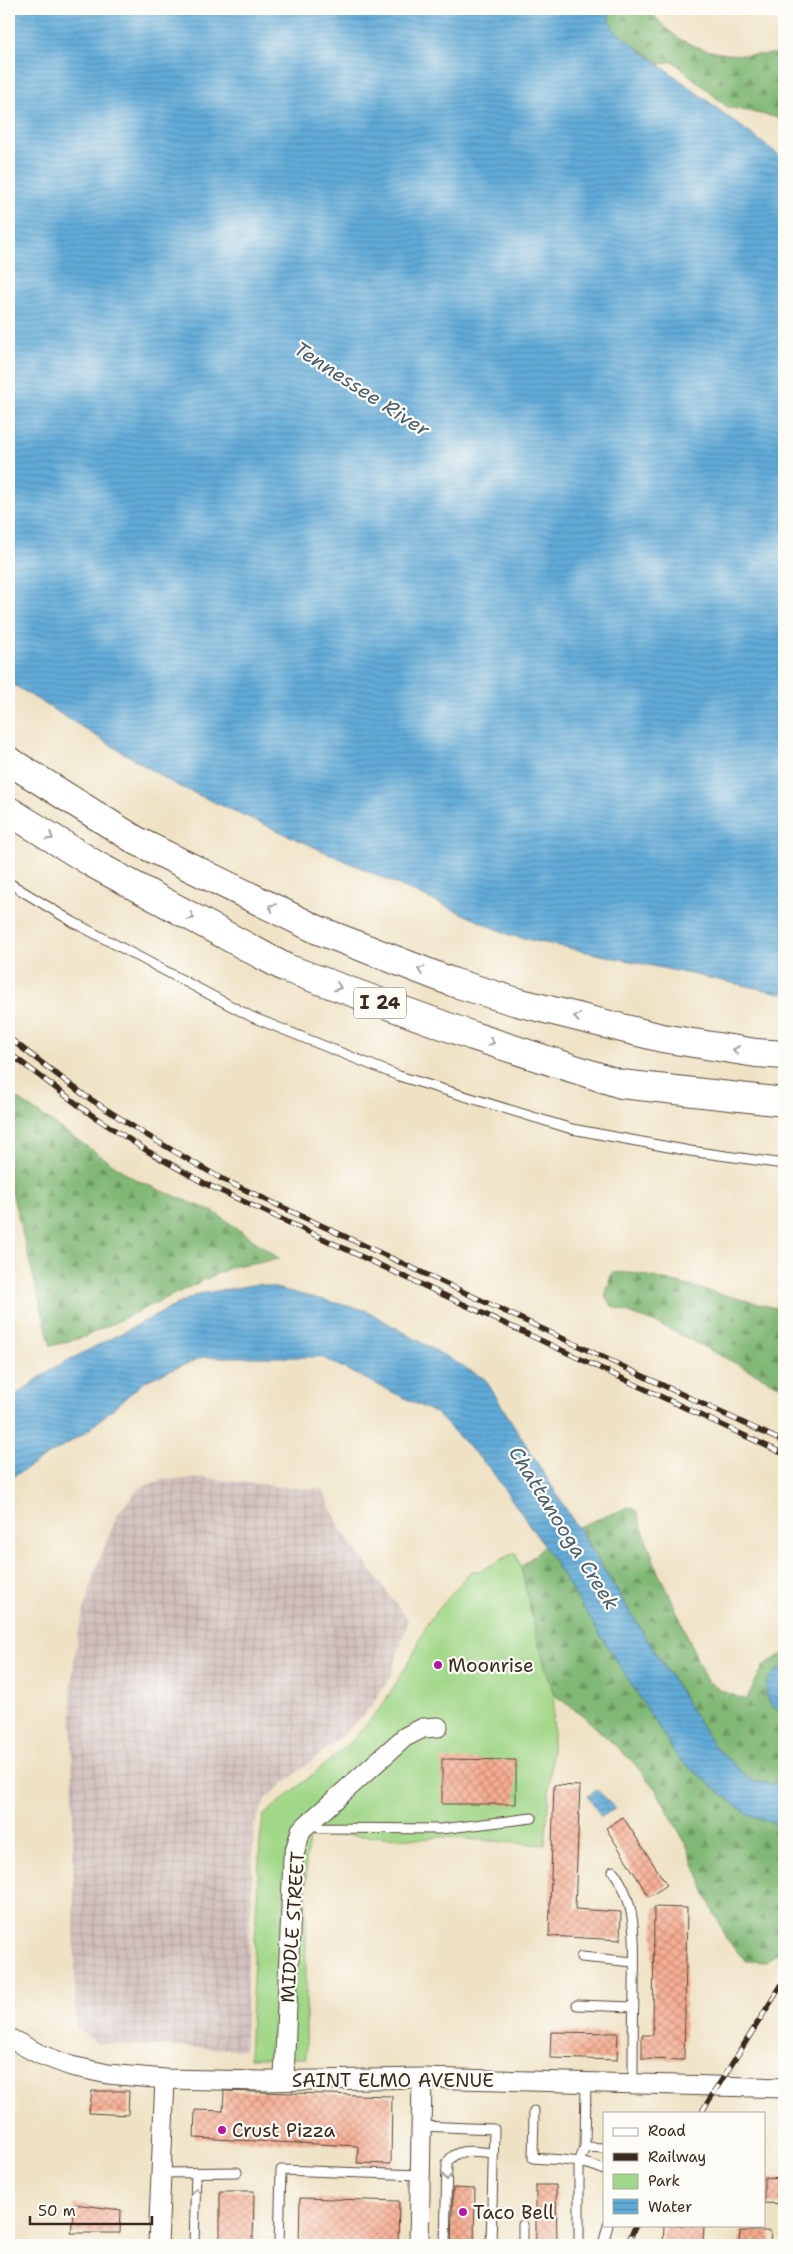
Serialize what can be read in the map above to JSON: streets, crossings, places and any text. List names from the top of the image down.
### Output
{
  "streets": {
    "highway": ["I 24"],
    "street": ["MIDDLE STREET", "SAINT ELMO AVENUE"]
  },
  "crossings": [
    ["MIDDLE STREET", "SAINT ELMO AVENUE"]
  ],
  "water": ["Tennessee River", "Chattanooga Creek"],
  "places": ["Moonrise", "Crust Pizza", "Taco Bell"],
  "legend": [
    "Road",
    "Railway",
    "Park",
    "Water"
  ],
  "scale_bar": "50 m"
}
